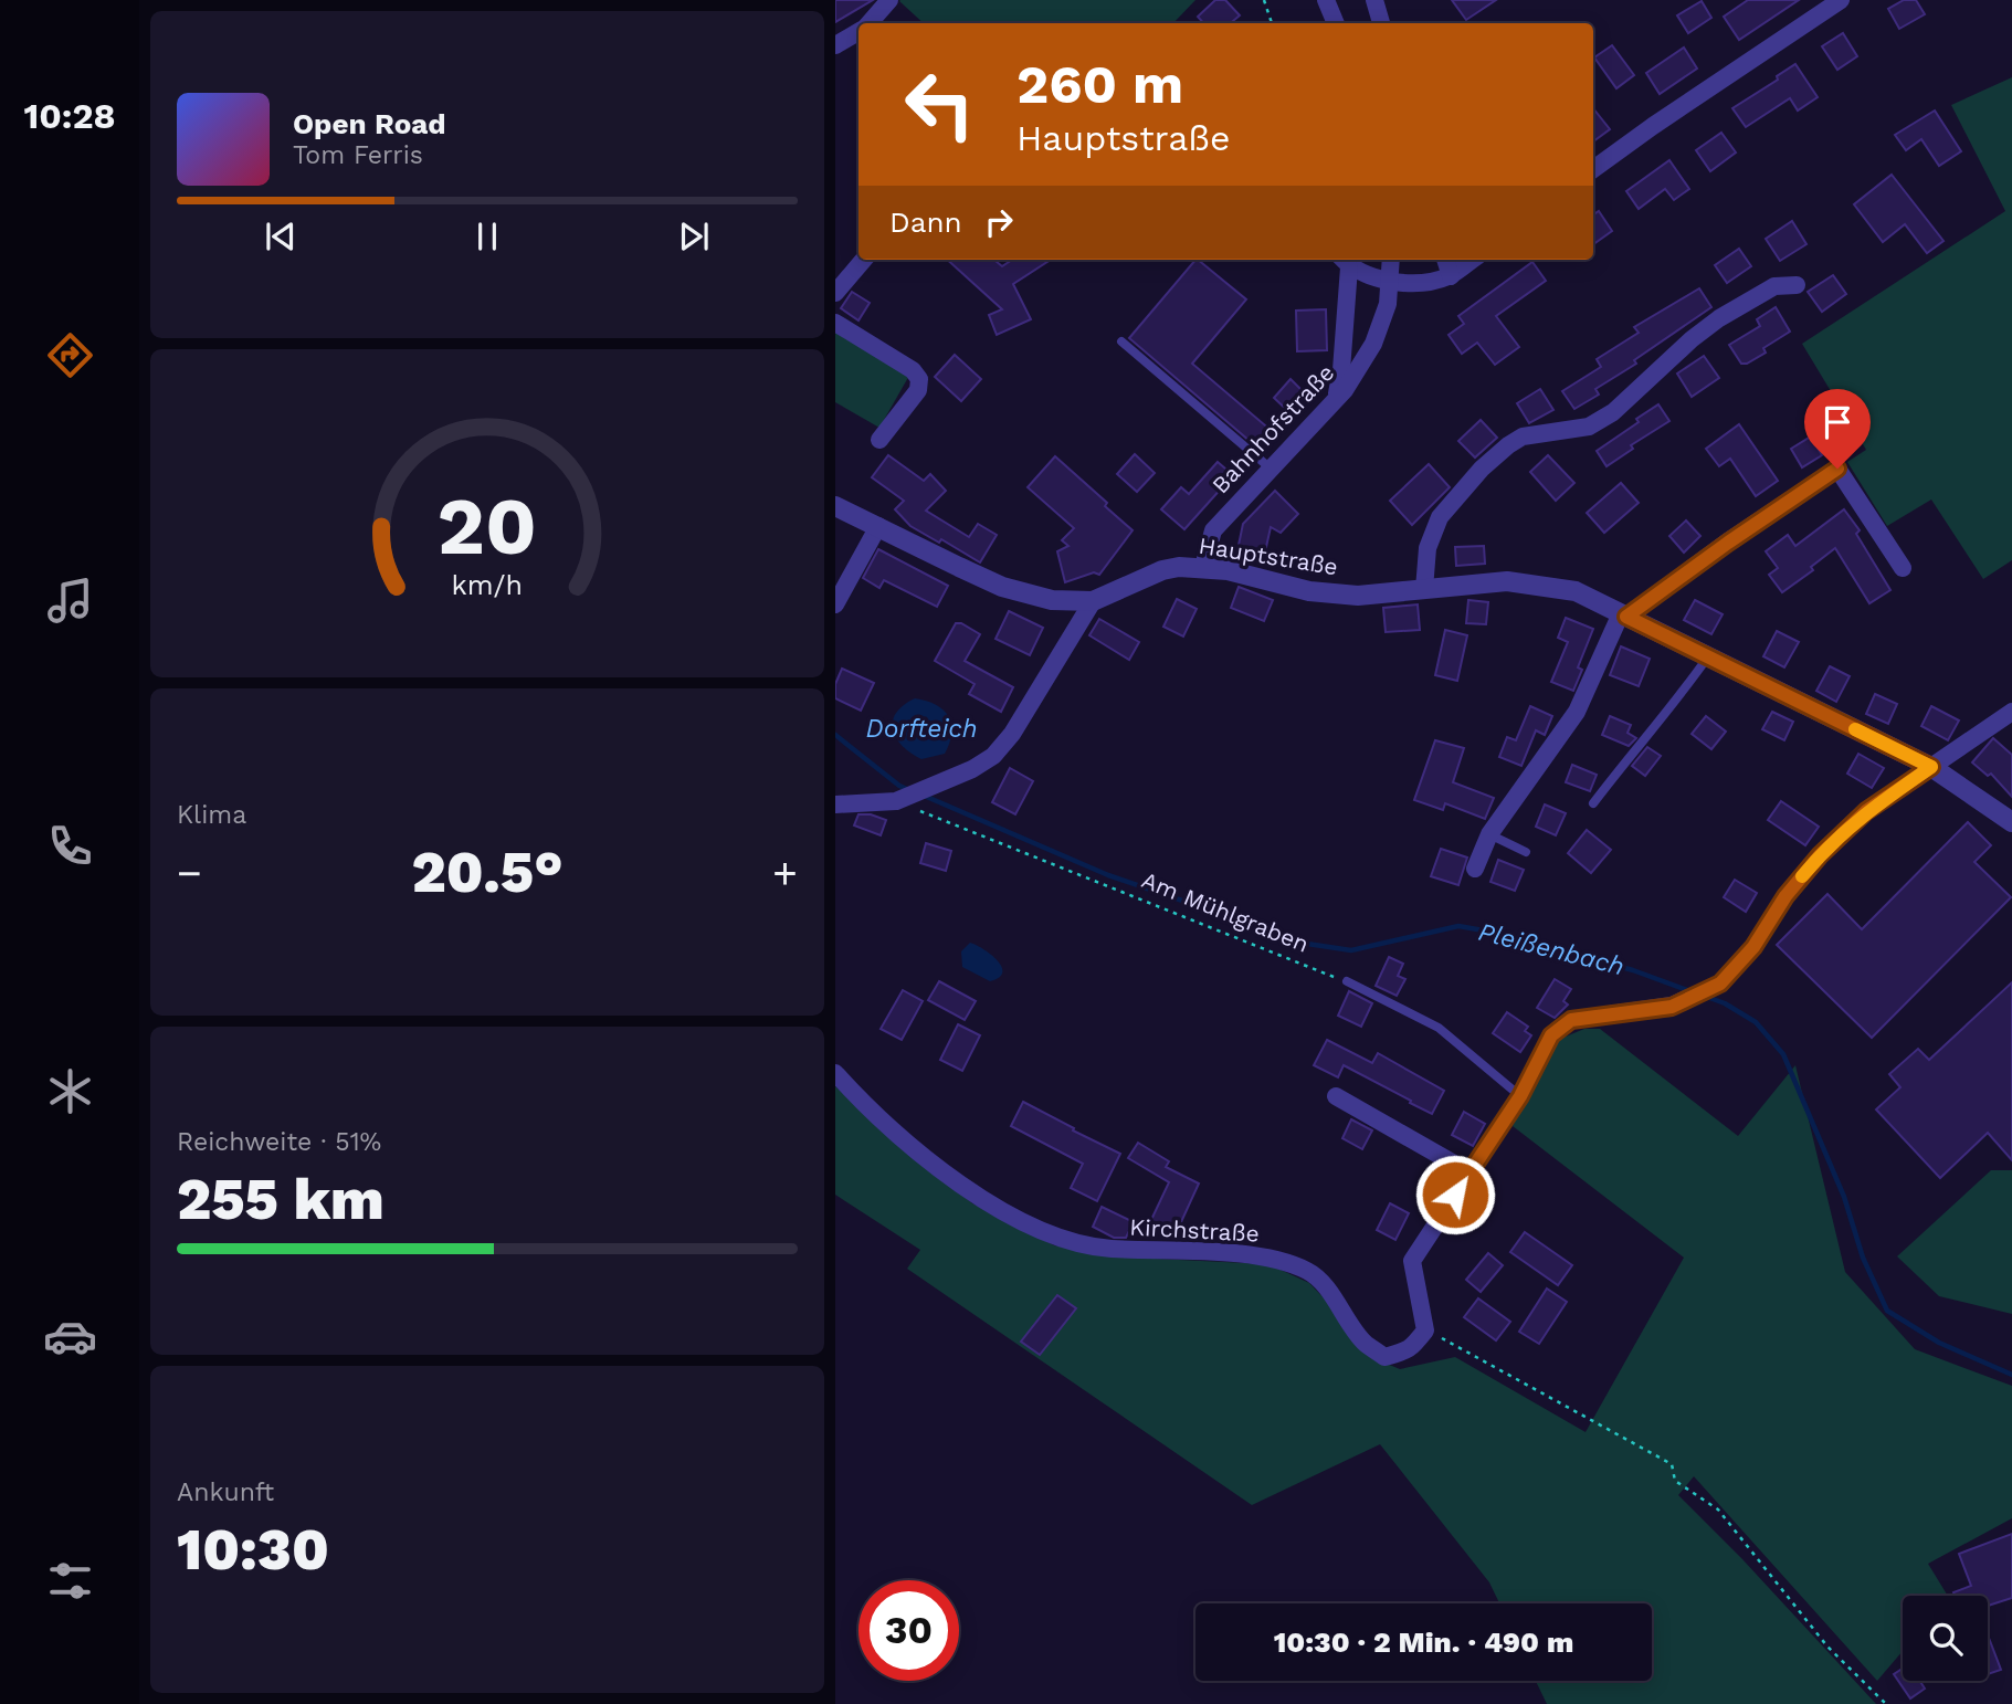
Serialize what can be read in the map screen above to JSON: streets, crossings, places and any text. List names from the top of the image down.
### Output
{
  "streets": {
    "street": ["Bahnhofstraße", "Hauptstraße", "Kirchstraße"],
    "path": ["Am Mühlgraben"]
  },
  "crossings": [
    ["Bahnhofstraße", "Hauptstraße"]
  ],
  "water": ["Dorfteich", "Pleißenbach"],
  "page": {
    "tabs": "10:28",
    "turn": ["260 m", "Hauptstraße"],
    "song": ["Open Road", "Tom Ferris"],
    "then": "Dann",
    "tile": [
      "Klima",
      ["Reichweite · 51%", "255 km"],
      ["Ankunft", "10:30"]
    ],
    "heat": ["−", "20.5°", "+"],
    "limit": "30",
    "trip": "10:30 · 2 Min. · 490 m",
    "gauge": ["20", "km/h"]
  }
}
